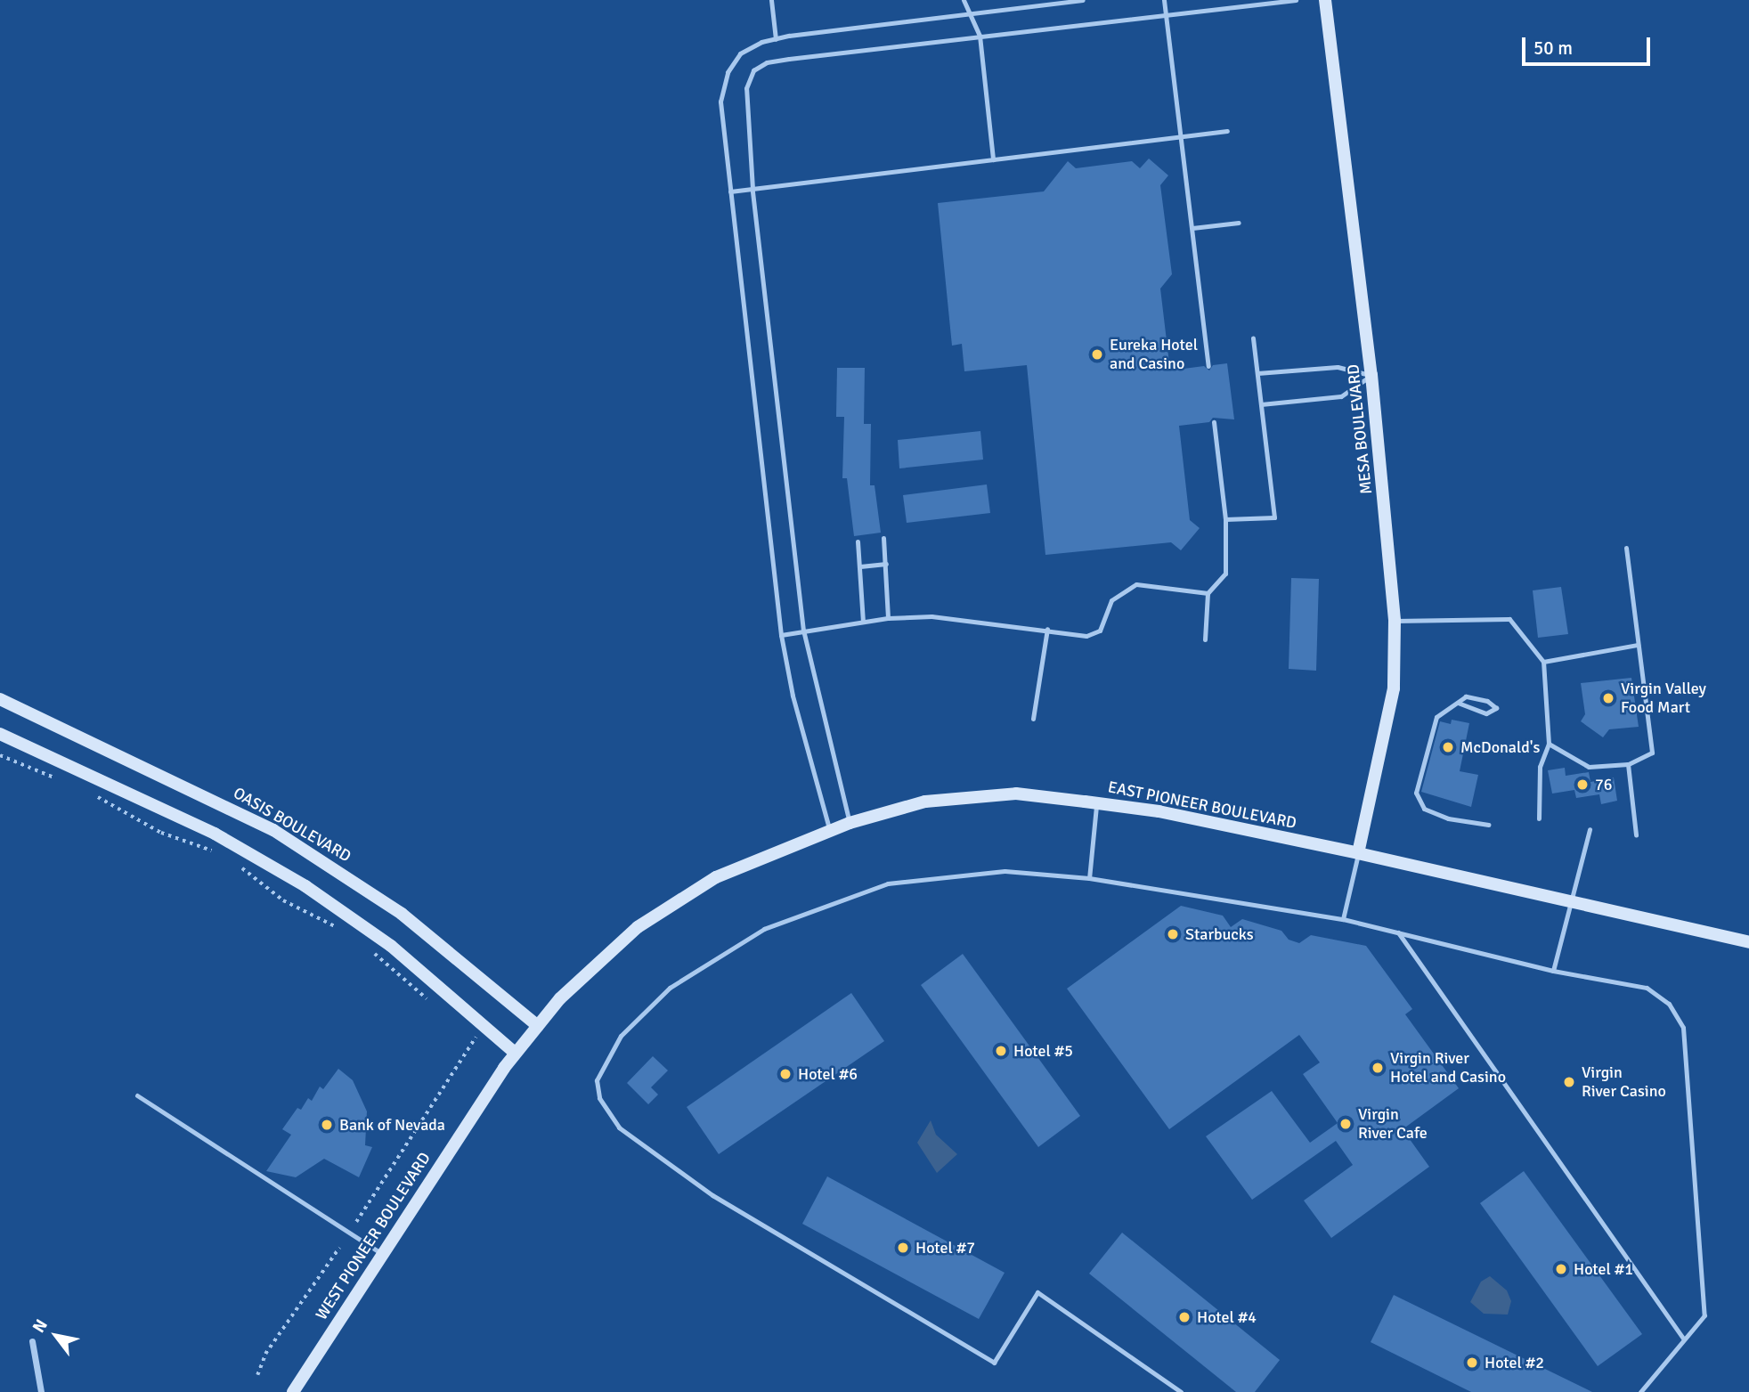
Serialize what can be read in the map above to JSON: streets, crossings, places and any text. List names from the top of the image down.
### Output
{
  "streets": {
    "main road": [
      "MESA BOULEVARD",
      "EAST PIONEER BOULEVARD",
      "OASIS BOULEVARD",
      "WEST PIONEER BOULEVARD"
    ]
  },
  "crossings": [
    ["MESA BOULEVARD", "EAST PIONEER BOULEVARD"],
    ["EAST PIONEER BOULEVARD", "OASIS BOULEVARD"],
    ["EAST PIONEER BOULEVARD", "WEST PIONEER BOULEVARD"]
  ],
  "places": [
    "Eureka Hotel and Casino",
    "Virgin Valley Food Mart",
    "McDonald's",
    "76",
    "Starbucks",
    "Hotel #5",
    "Virgin River Hotel and Casino",
    "Hotel #6",
    "Virgin River Casino",
    "Virgin River Cafe",
    "Bank of Nevada",
    "Hotel #7",
    "Hotel #1",
    "Hotel #4",
    "Hotel #2"
  ],
  "scale_bar": "50 m",
  "north": "top left"
}
